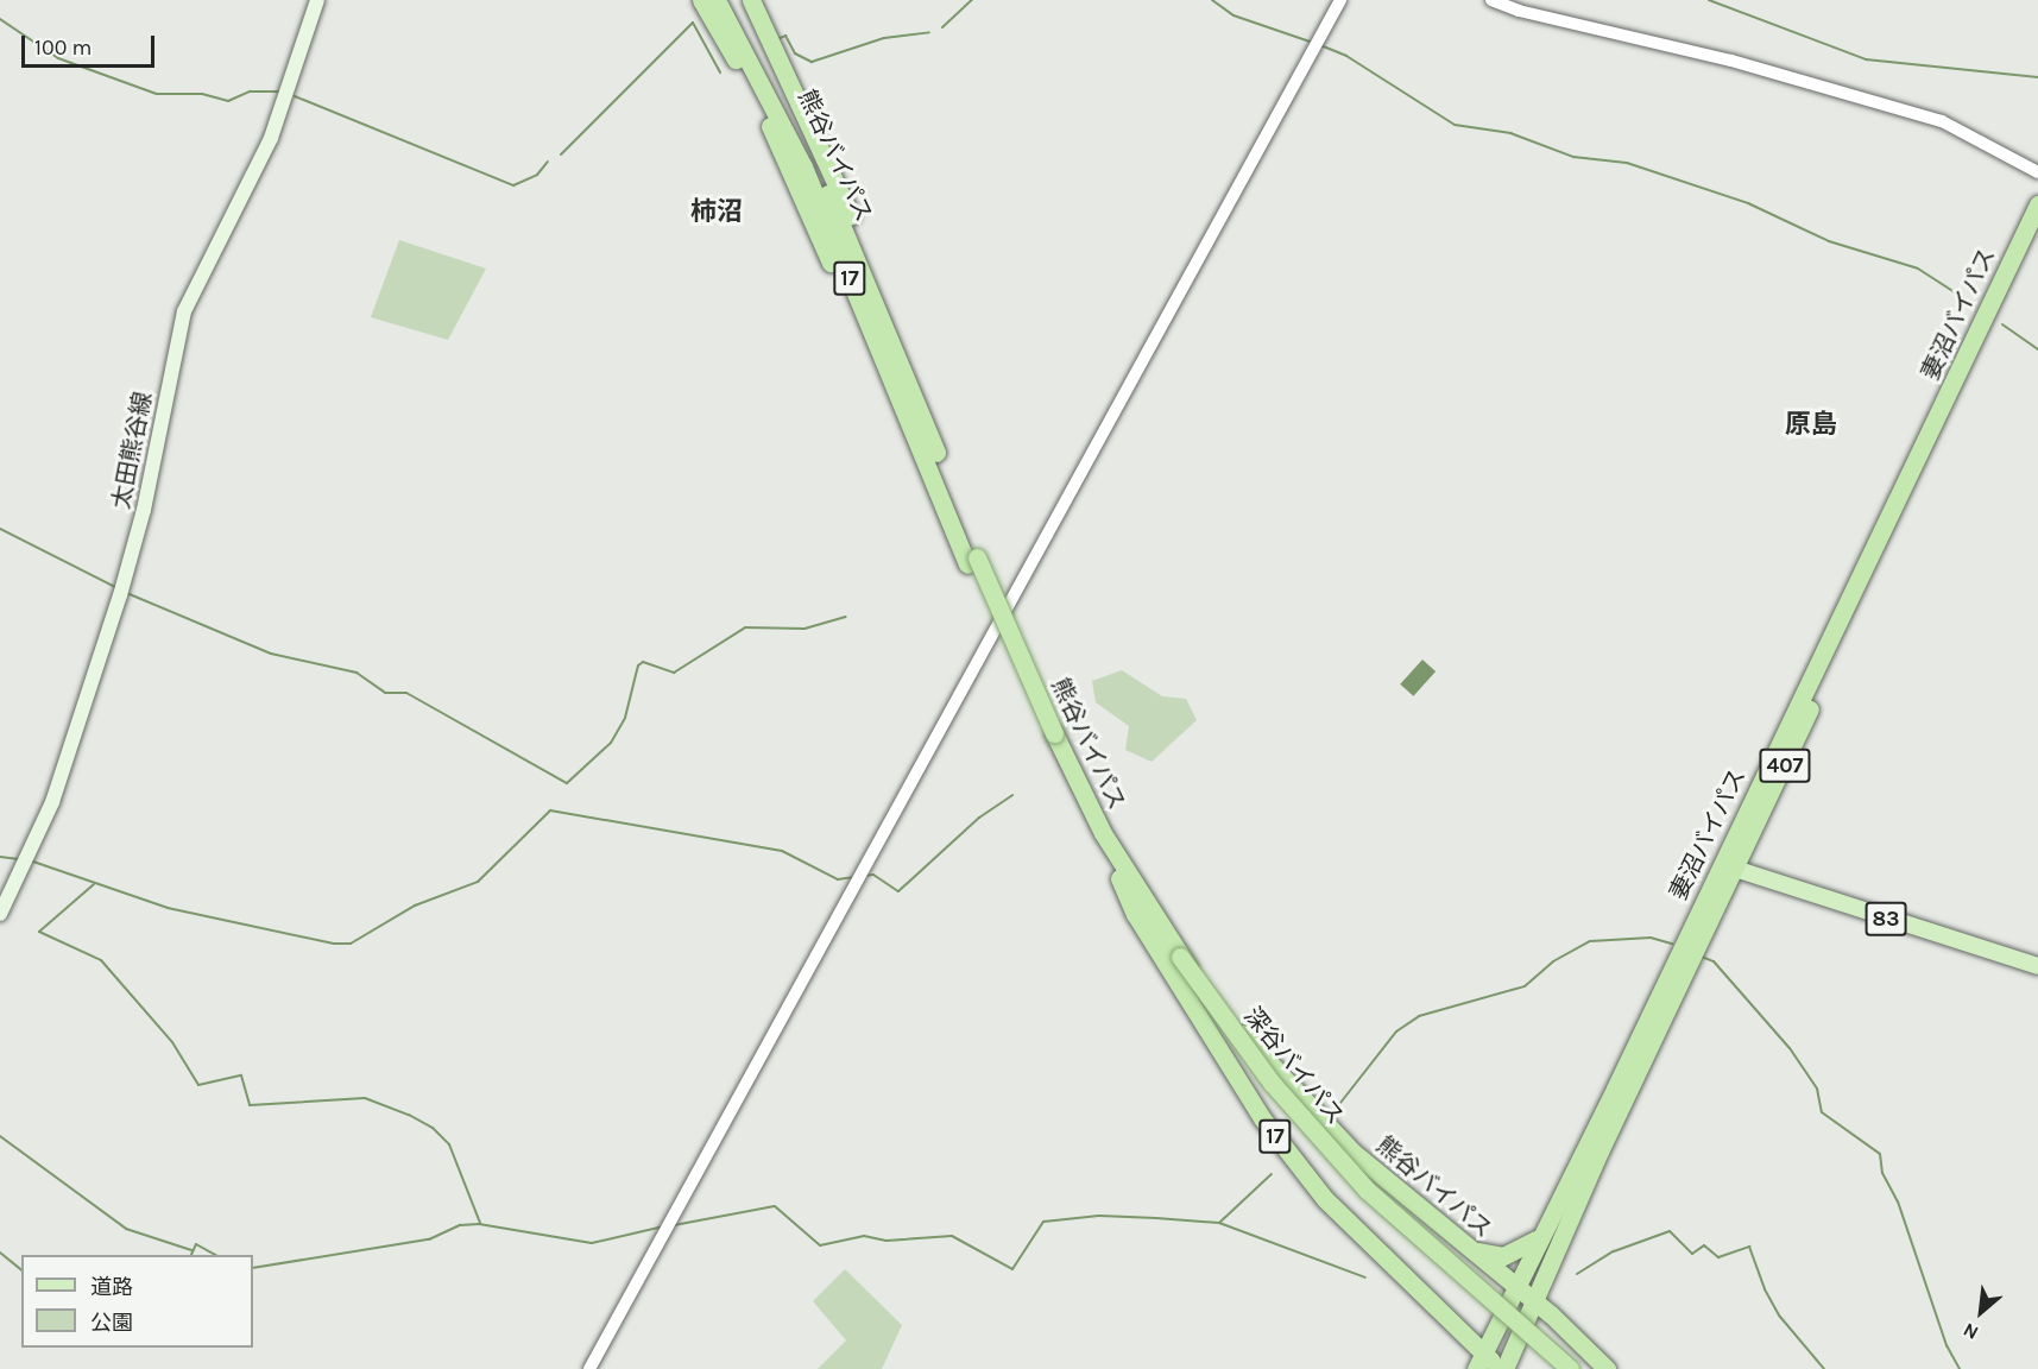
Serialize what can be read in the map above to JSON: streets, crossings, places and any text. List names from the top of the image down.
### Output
{
  "streets": {
    "highway": [
      "熊谷バイパス",
      "17",
      "妻沼バイパス",
      "407",
      "深谷バイパス"
    ],
    "main road": ["太田熊谷線", "83"]
  },
  "crossings": [
    ["熊谷バイパス", "17"],
    ["熊谷バイパス", "妻沼バイパス"],
    ["熊谷バイパス", "深谷バイパス"],
    ["17", "妻沼バイパス"],
    ["妻沼バイパス", "83"]
  ],
  "districts": ["柿沼", "原島"],
  "legend": ["道路", "公園"],
  "scale_bar": "100 m",
  "north": "bottom left"
}
